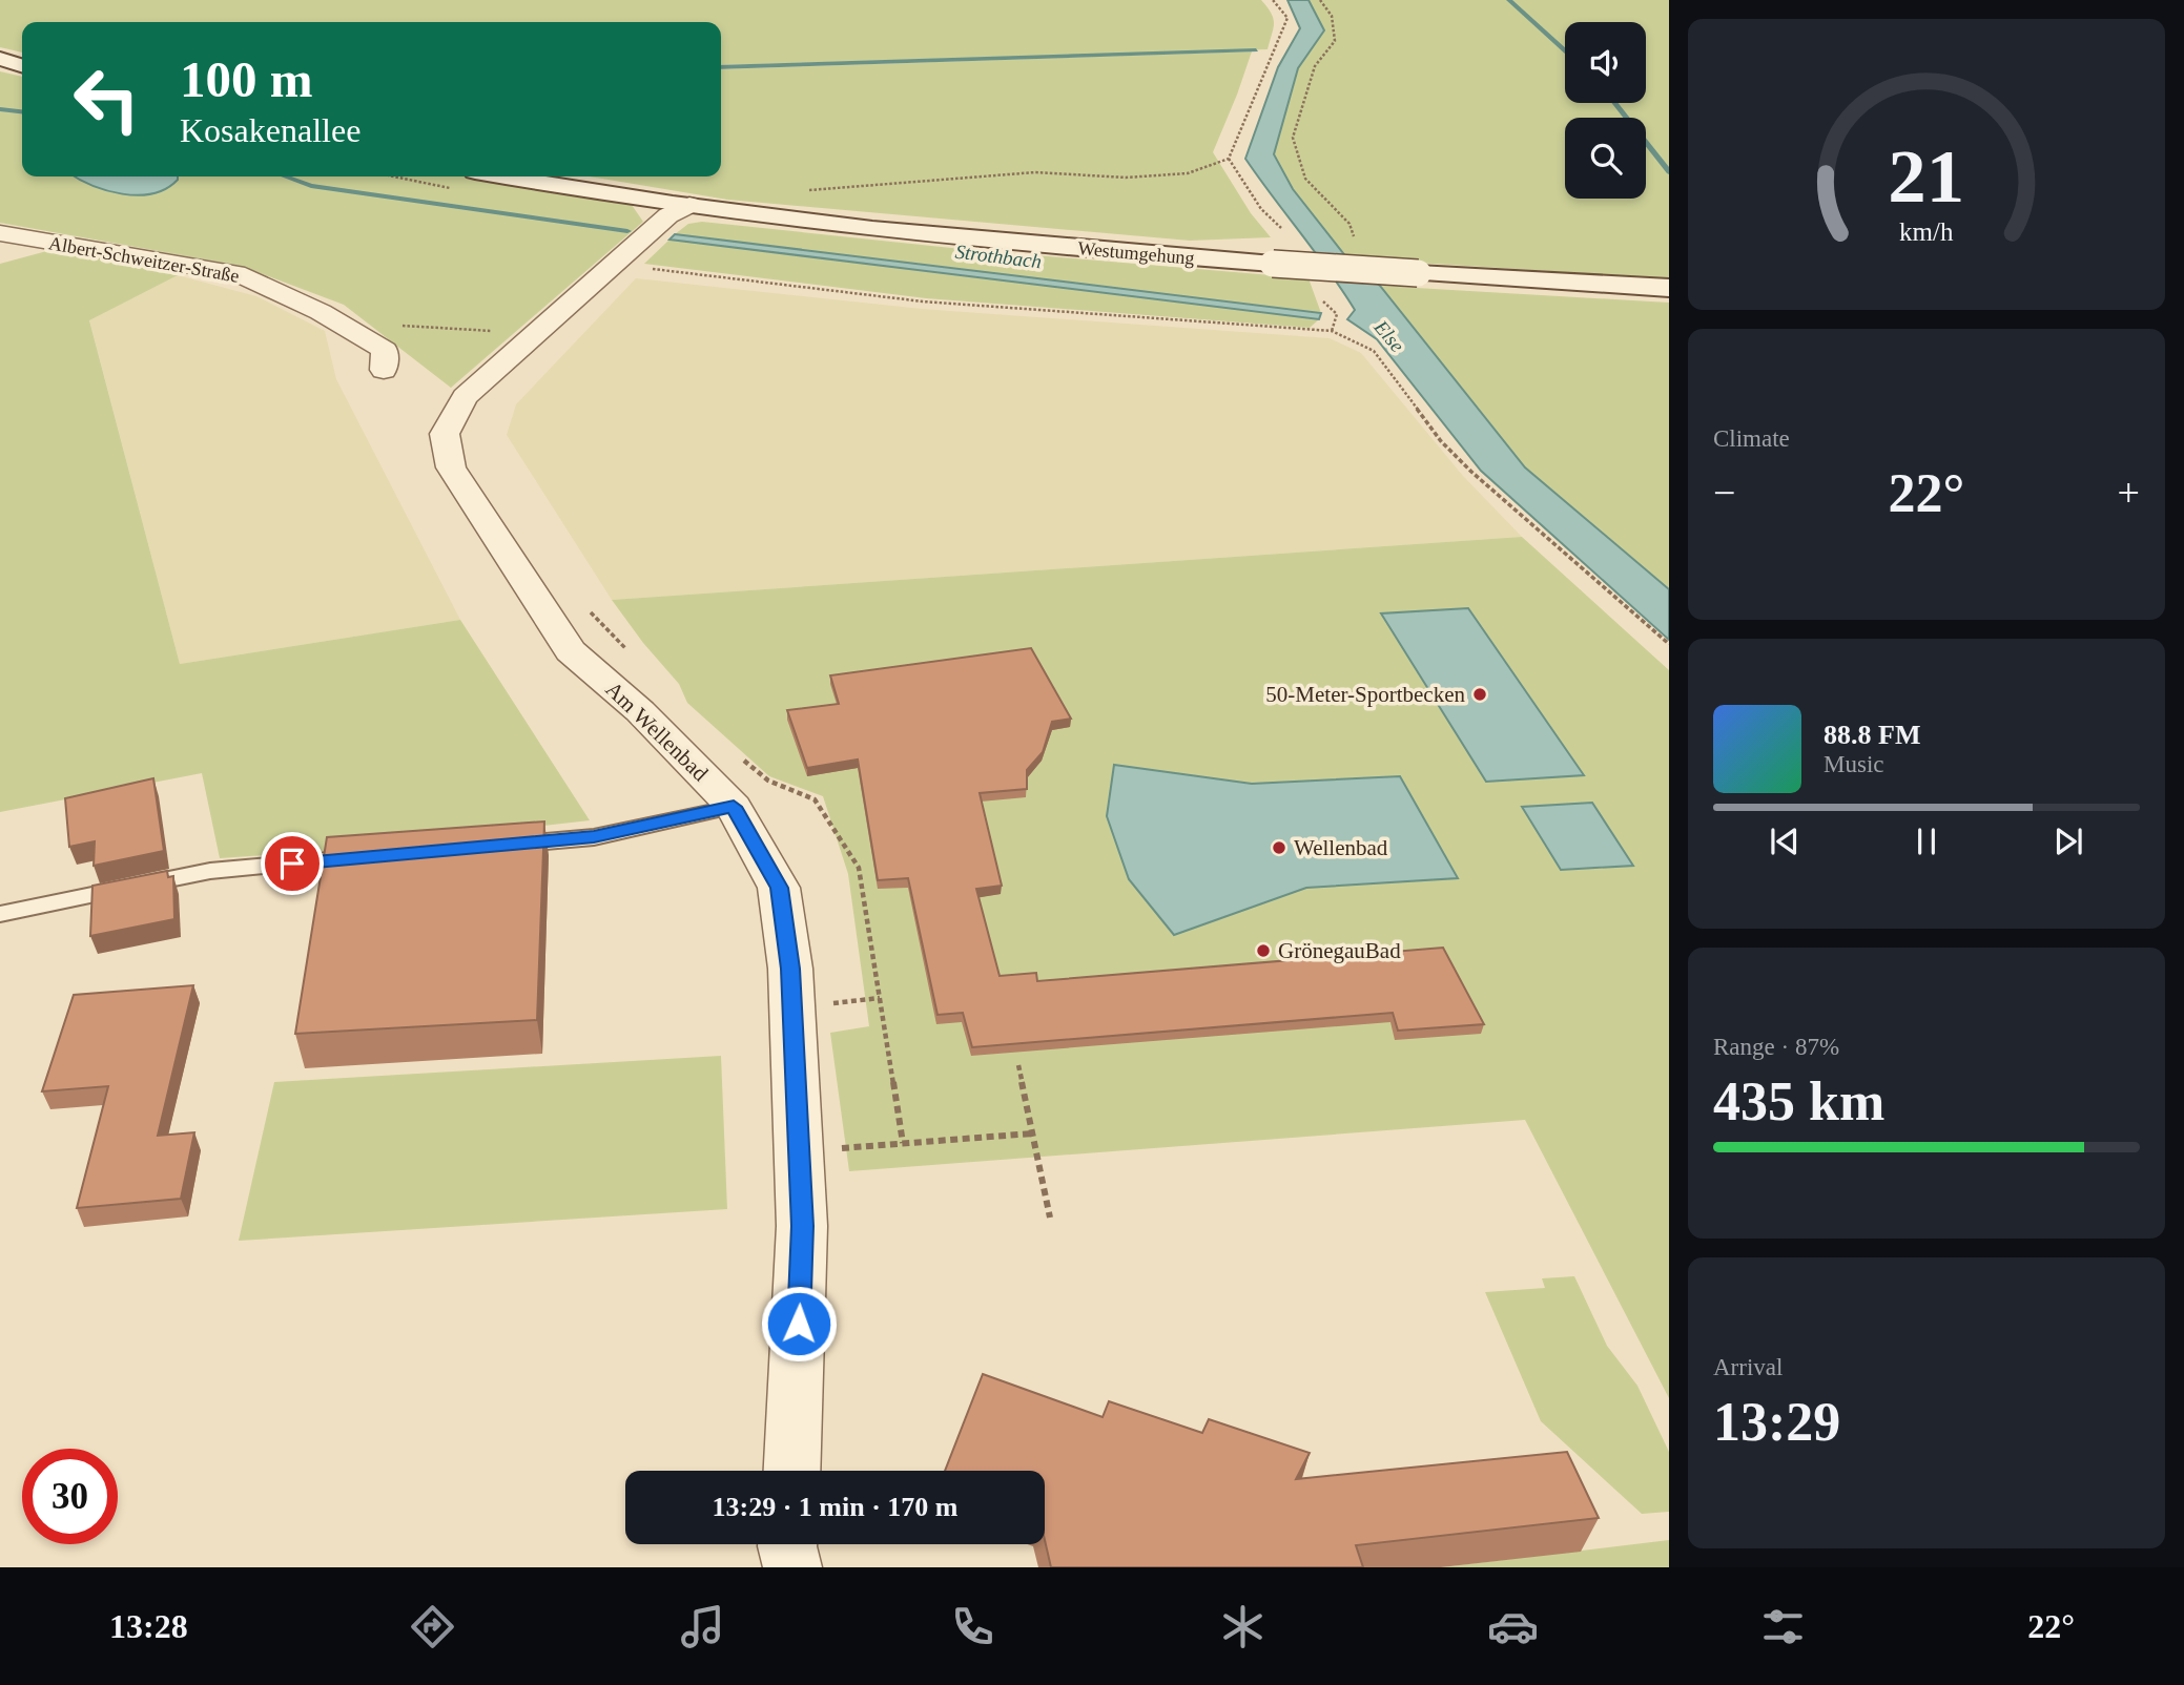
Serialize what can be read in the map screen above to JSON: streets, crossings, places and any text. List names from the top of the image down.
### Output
{
  "streets": {
    "main road": ["Westumgehung"],
    "street": ["Albert-Schweitzer-Straße", "Am Wellenbad"]
  },
  "crossings": [
    ["Westumgehung", "Am Wellenbad"]
  ],
  "water": ["Strothbach", "Else"],
  "places": ["50-Meter-Sportbecken", "Wellenbad", "GrönegauBad"],
  "page": {
    "turn": ["100 m", "Kosakenallee"],
    "tile": [
      "Climate",
      ["Range · 87%", "435 km"],
      ["Arrival", "13:29"]
    ],
    "heat": ["−", "22°", "+"],
    "song": ["88.8 FM", "Music"],
    "limit": "30",
    "trip": "13:29 · 1 min · 170 m",
    "tabs": ["13:28", "22°"],
    "gauge": ["21", "km/h"]
  }
}
